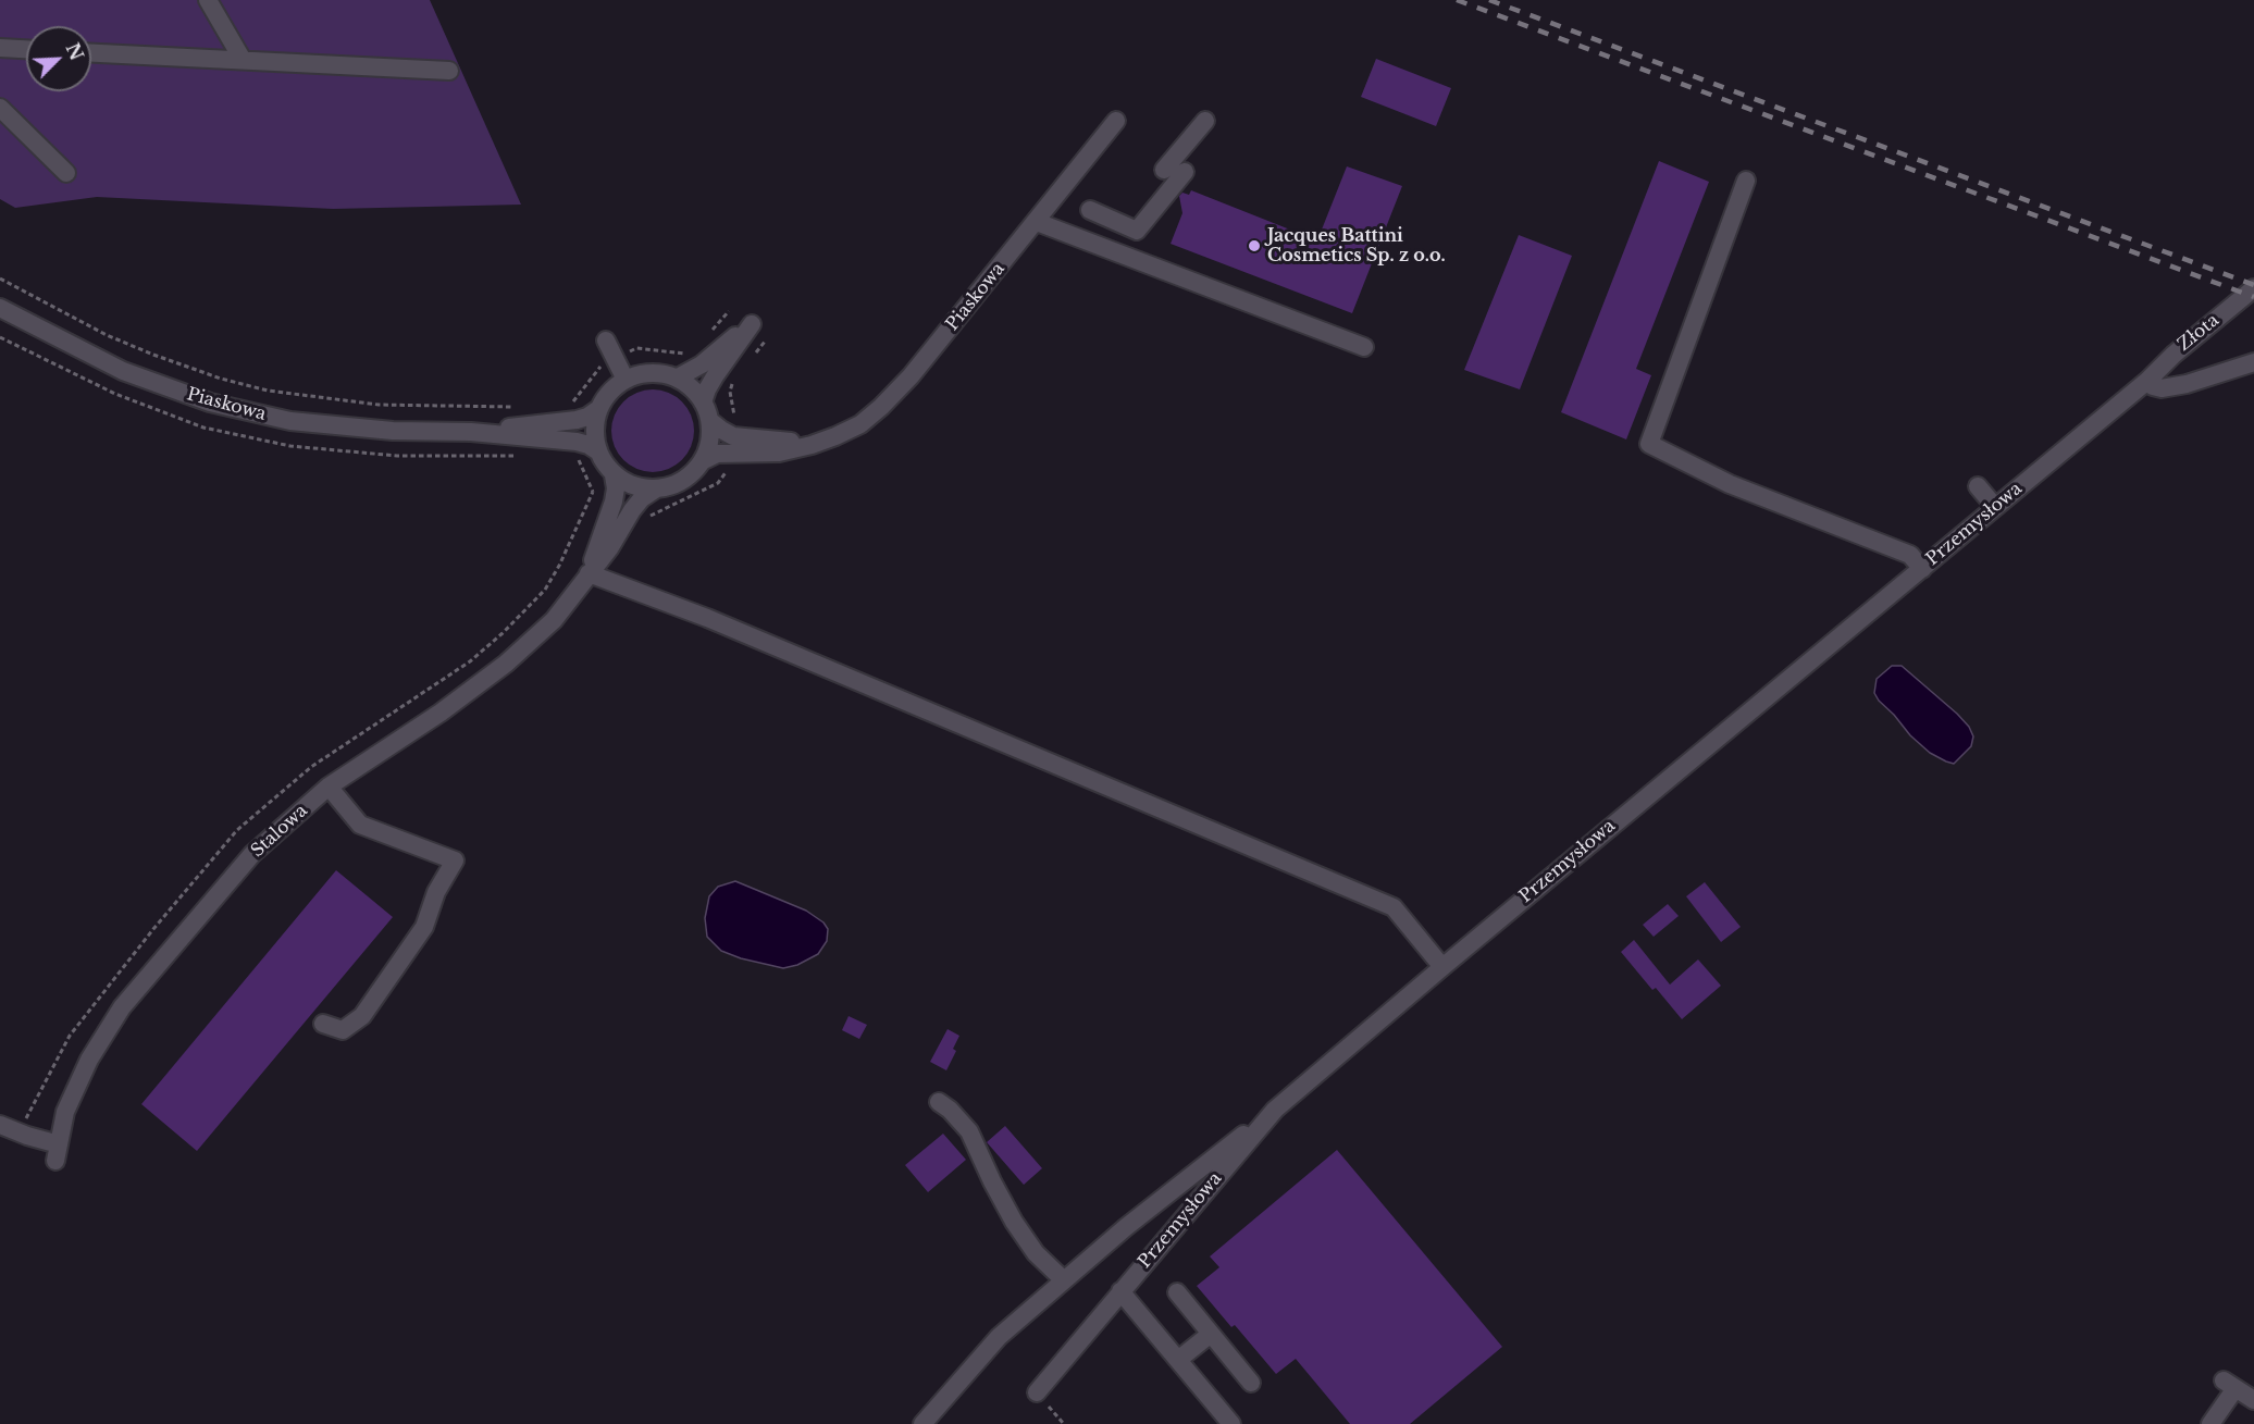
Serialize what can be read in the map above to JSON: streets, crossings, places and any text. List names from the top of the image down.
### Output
{
  "streets": {
    "street": [
      "Piaskowa",
      "Złota",
      "Przemysłowa",
      "Stalowa"
    ]
  },
  "crossings": [
    ["Piaskowa", "Stalowa"],
    ["Złota", "Przemysłowa"]
  ],
  "places": ["Jacques Battini Cosmetics Sp. z o.o."],
  "north": "top right"
}
